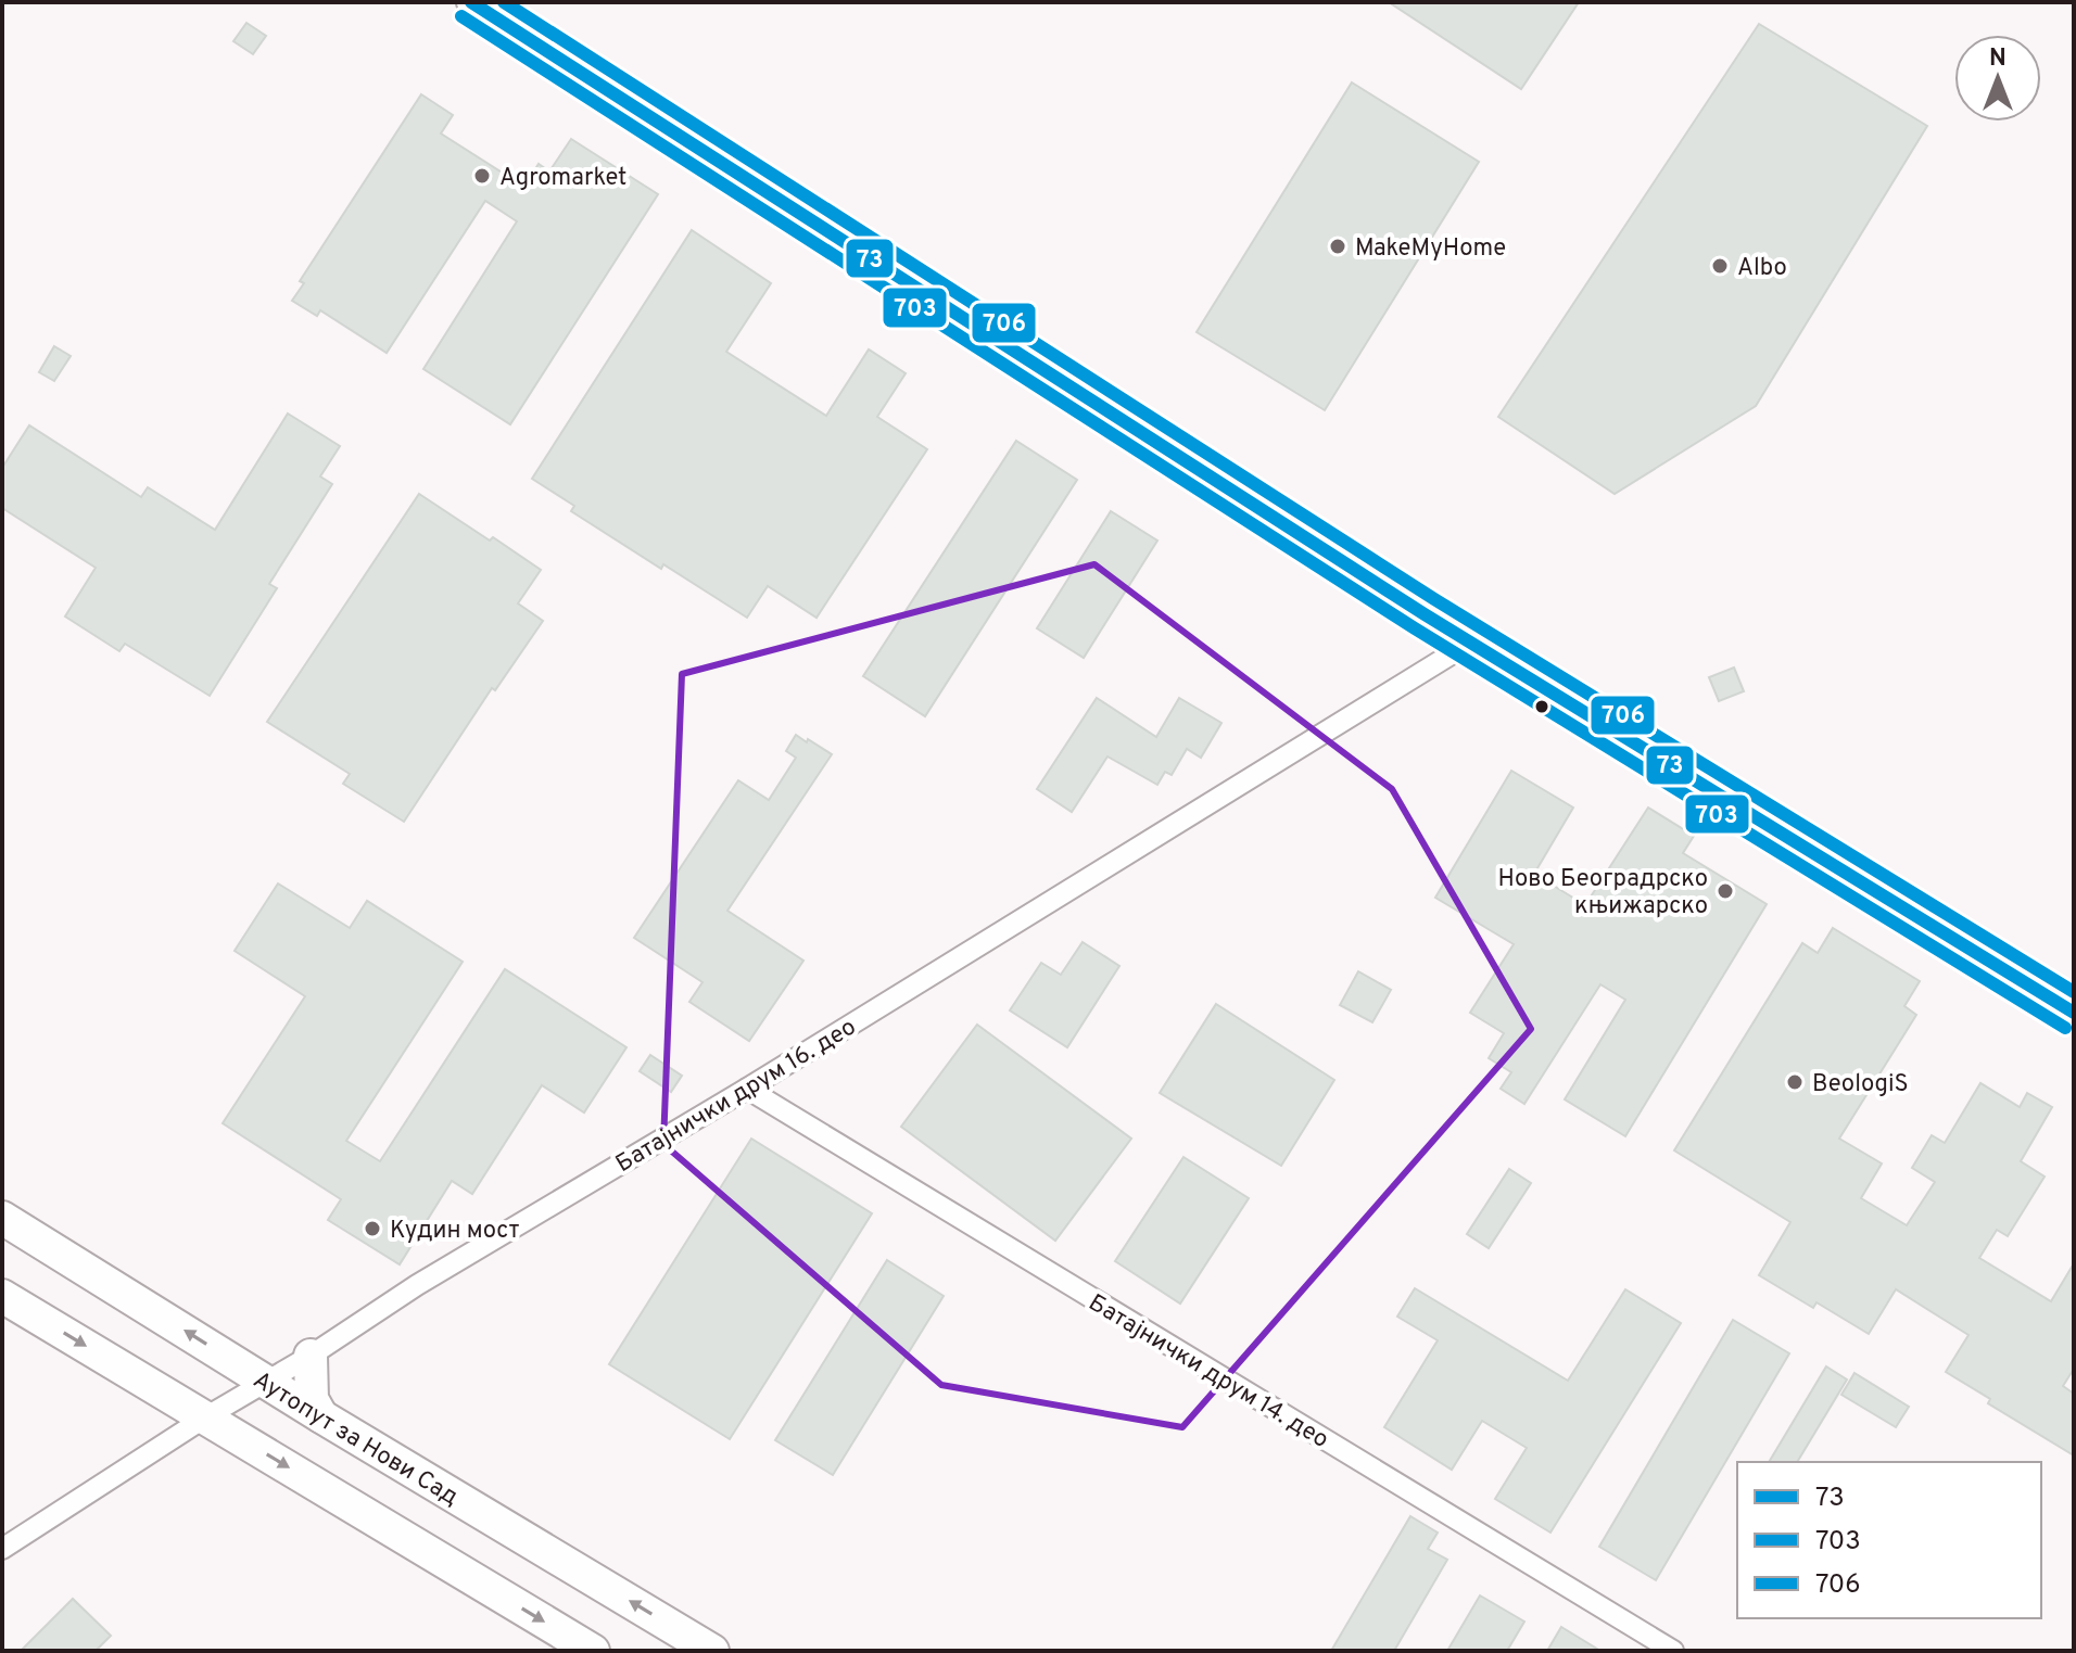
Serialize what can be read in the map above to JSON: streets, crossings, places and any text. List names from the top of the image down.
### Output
{
  "streets": {
    "main road": ["Аутопут за Нови Сад"],
    "street": ["Батајнички друм 16. део", "Батајнички друм 14. део"]
  },
  "crossings": [
    ["Батајнички друм 16. део", "Батајнички друм 14. део"],
    ["Батајнички друм 16. део", "Аутопут за Нови Сад"]
  ],
  "places": [
    "Agromarket",
    "MakeMyHome",
    "Albo",
    "Ново Београдрско књижарско",
    "BeologiS",
    "Кудин мост"
  ],
  "lines": ["transit line 73", "transit line 706", "transit line 703"],
  "legend": ["73", "703", "706"],
  "north": "top"
}
